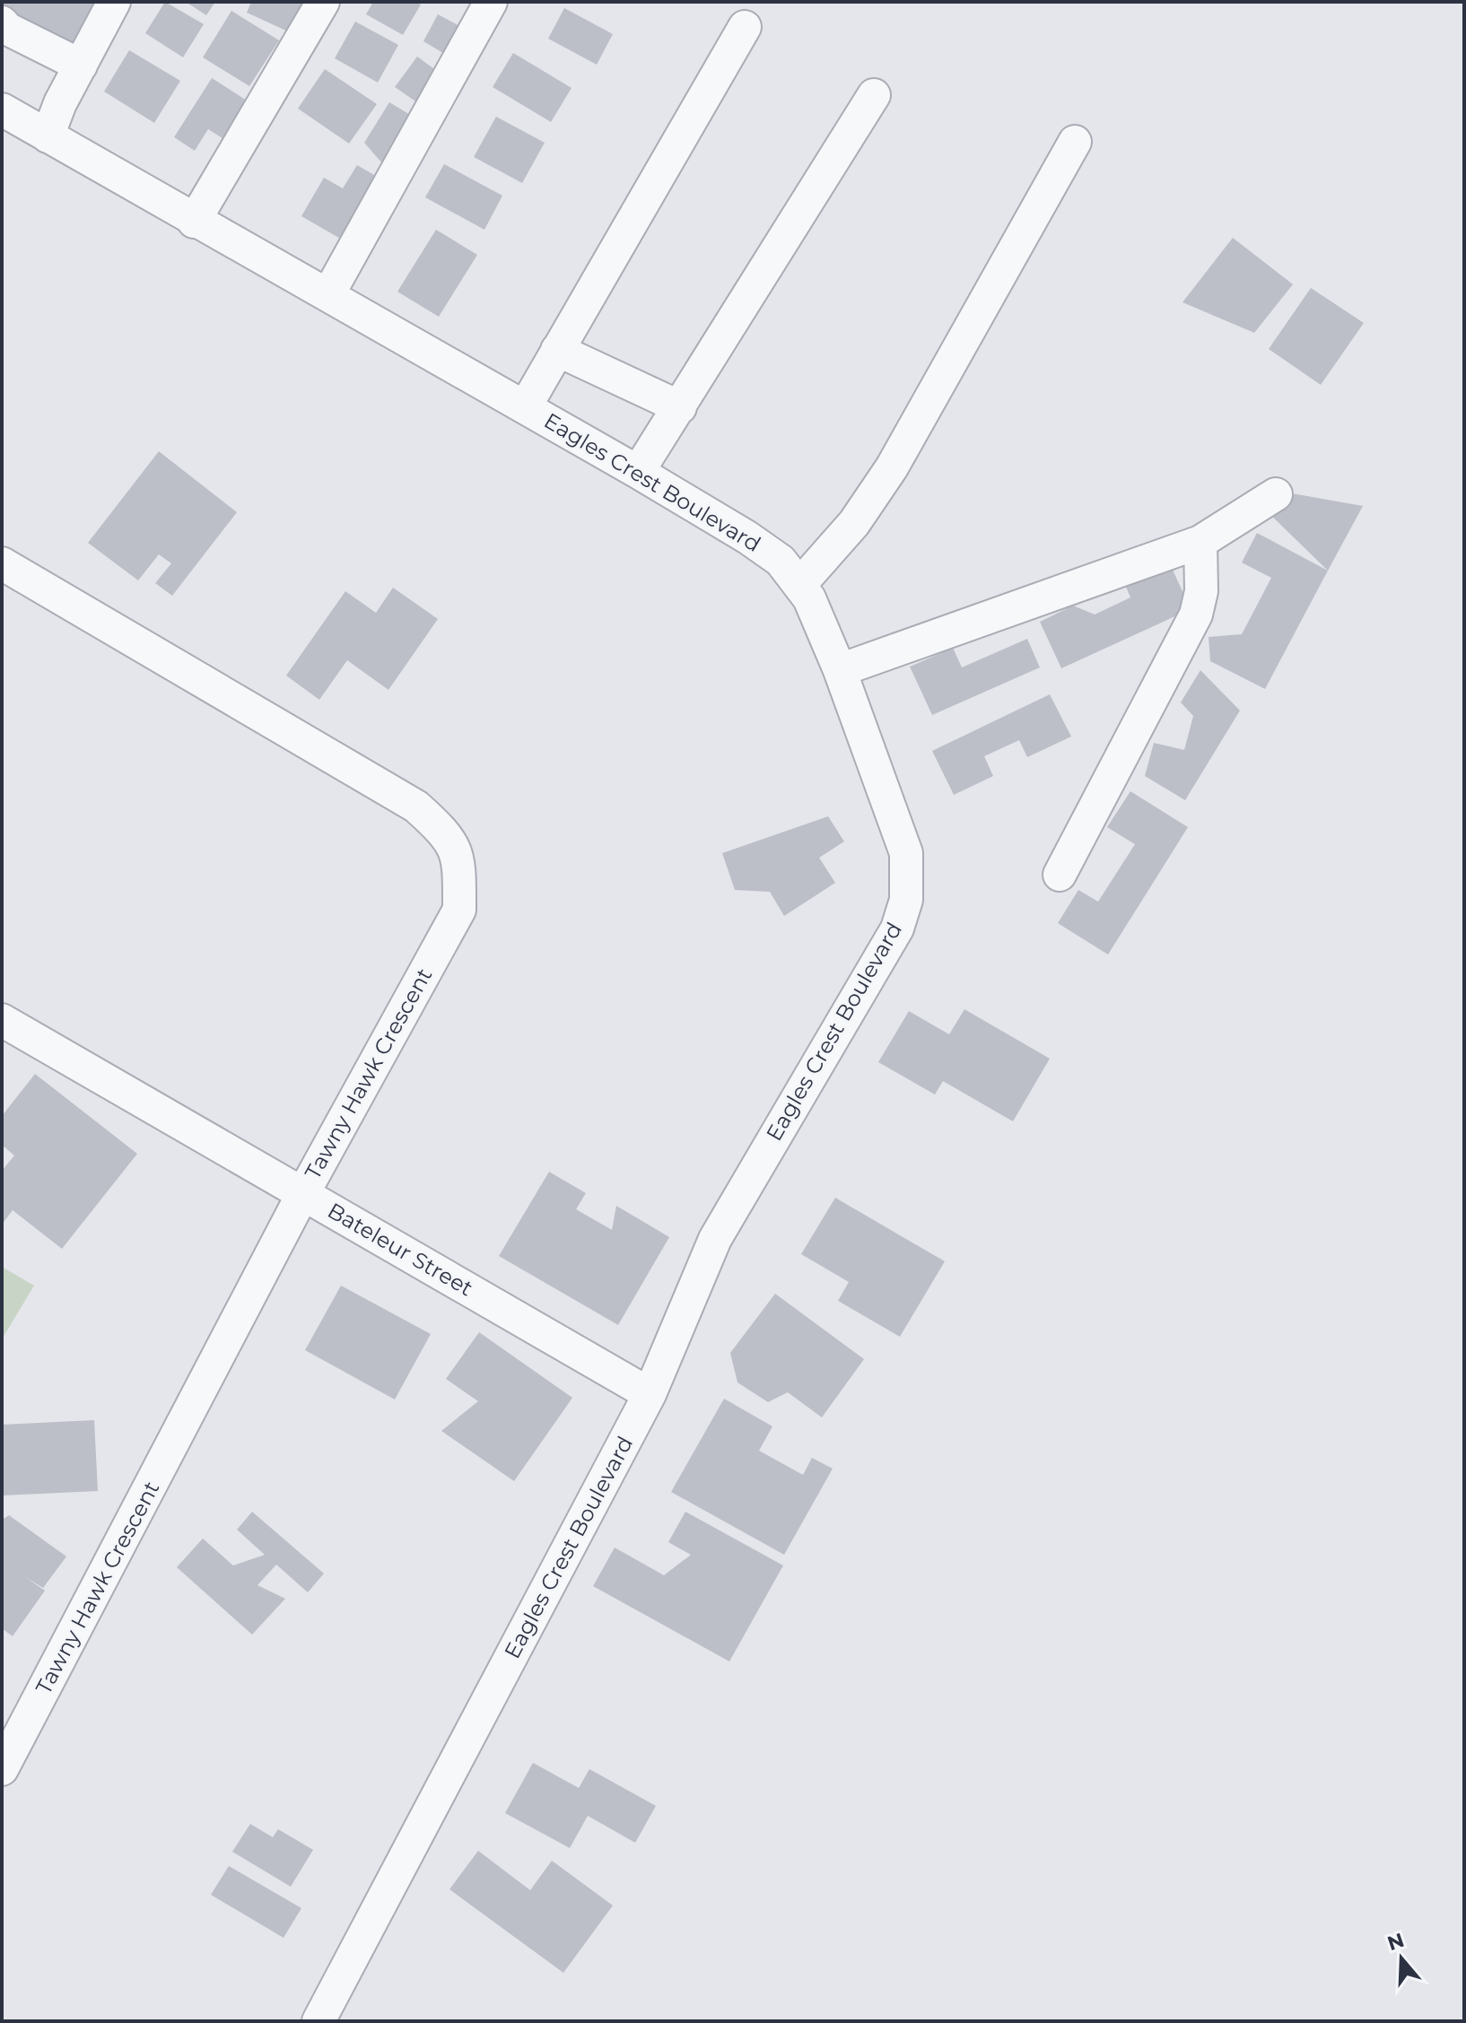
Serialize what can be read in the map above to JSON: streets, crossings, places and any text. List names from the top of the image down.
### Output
{
  "streets": {
    "street": ["Eagles Crest Boulevard", "Tawny Hawk Crescent", "Bateleur Street"]
  },
  "crossings": [
    ["Eagles Crest Boulevard", "Bateleur Street"],
    ["Tawny Hawk Crescent", "Bateleur Street"]
  ],
  "north": "top"
}
